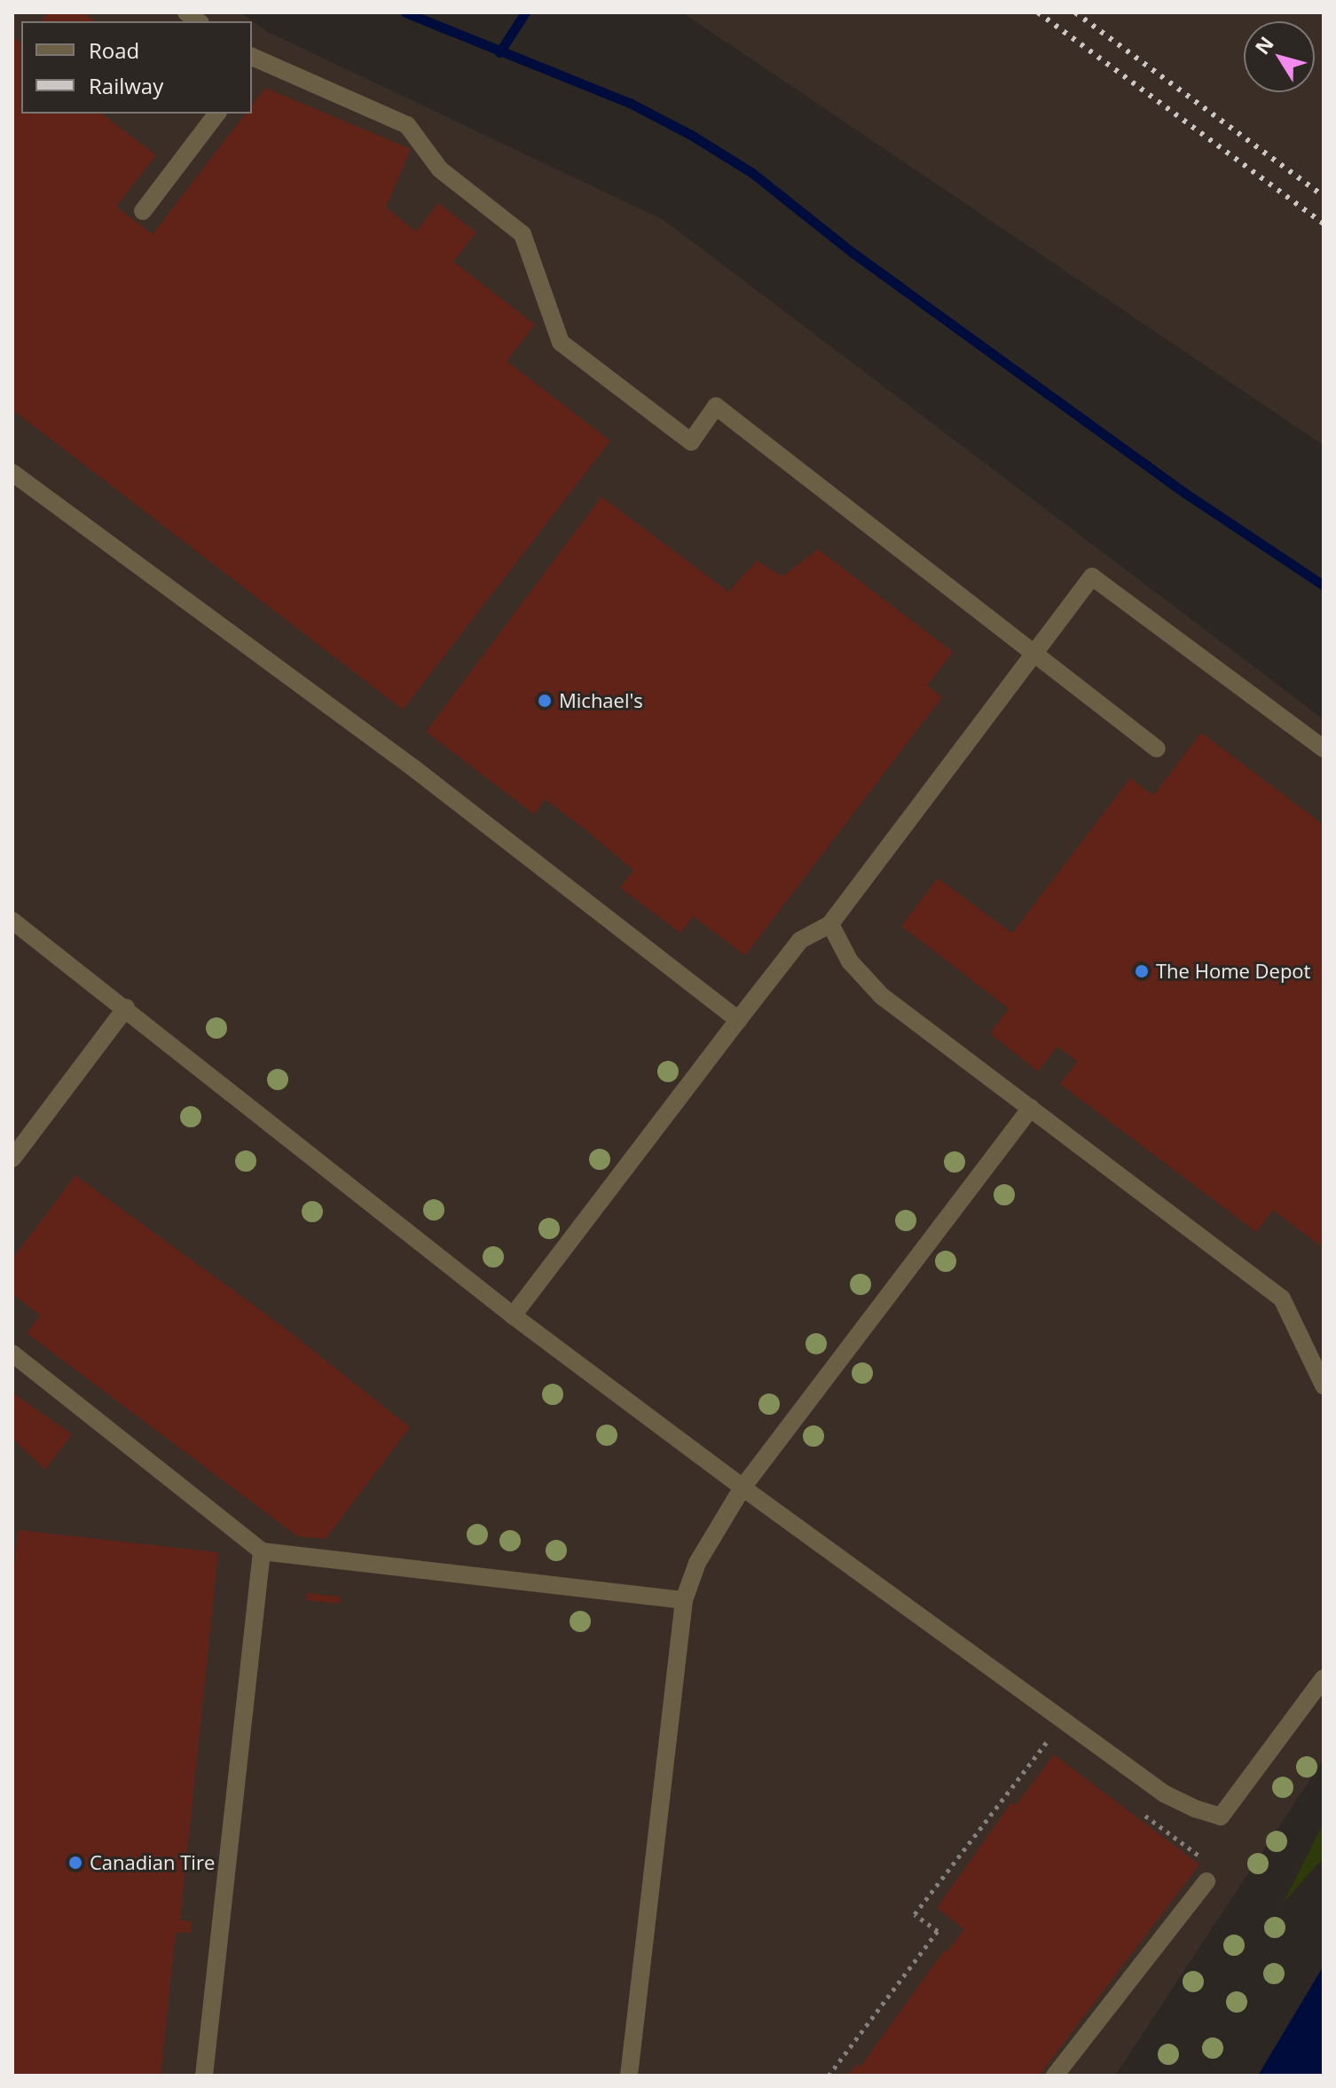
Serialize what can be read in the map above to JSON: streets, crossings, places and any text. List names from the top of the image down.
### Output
{
  "places": ["Michael's", "The Home Depot", "Canadian Tire"],
  "legend": ["Road", "Railway"],
  "north": "top left"
}
